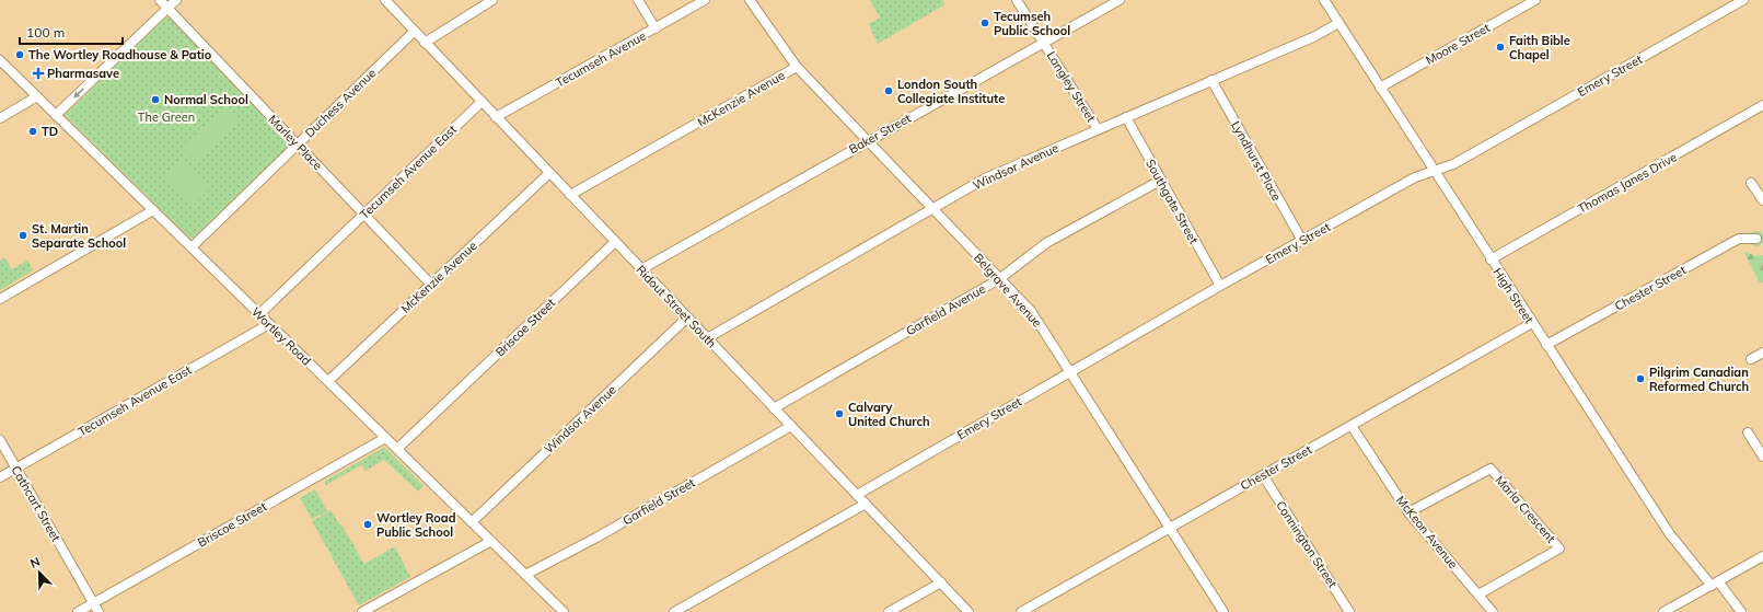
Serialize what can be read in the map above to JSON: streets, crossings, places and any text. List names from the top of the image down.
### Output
{
  "streets": {
    "street": [
      "Moore Street",
      "Tecumseh Avenue",
      "Emery Street",
      "Langley Street",
      "McKenzie Avenue",
      "Duchess Avenue",
      "Baker Street",
      "Marley Place",
      "Lyndhurst Place",
      "Windsor Avenue",
      "Tecumseh Avenue East",
      "Thomas Janes Drive",
      "Southgate Street",
      "Chester Street",
      "Belgrave Avenue",
      "High Street",
      "Ridout Street South",
      "Garfield Avenue",
      "Briscoe Street",
      "Wortley Road",
      "Garfield Street",
      "Cathcart Street",
      "Marla Crescent",
      "McKeon Avenue",
      "Connington Street"
    ]
  },
  "crossings": [
    ["Moore Street", "High Street"],
    ["Tecumseh Avenue", "Ridout Street South"],
    ["Emery Street", "Lyndhurst Place"],
    ["Emery Street", "Southgate Street"],
    ["Emery Street", "Belgrave Avenue"],
    ["Emery Street", "High Street"],
    ["Emery Street", "Ridout Street South"],
    ["Langley Street", "Baker Street"],
    ["Langley Street", "Windsor Avenue"],
    ["McKenzie Avenue", "Marley Place"],
    ["McKenzie Avenue", "Belgrave Avenue"],
    ["McKenzie Avenue", "Ridout Street South"],
    ["McKenzie Avenue", "Wortley Road"],
    ["Duchess Avenue", "Marley Place"],
    ["Duchess Avenue", "Ridout Street South"],
    ["Duchess Avenue", "Wortley Road"],
    ["Baker Street", "Belgrave Avenue"],
    ["Baker Street", "Ridout Street South"],
    ["Marley Place", "Tecumseh Avenue East"],
    ["Lyndhurst Place", "Windsor Avenue"],
    ["Windsor Avenue", "Southgate Street"],
    ["Windsor Avenue", "Belgrave Avenue"],
    ["Windsor Avenue", "High Street"],
    ["Windsor Avenue", "Ridout Street South"],
    ["Windsor Avenue", "Wortley Road"],
    ["Tecumseh Avenue East", "Ridout Street South"],
    ["Tecumseh Avenue East", "Wortley Road"],
    ["Tecumseh Avenue East", "Cathcart Street"],
    ["Thomas Janes Drive", "High Street"],
    ["Southgate Street", "Garfield Avenue"],
    ["Chester Street", "Belgrave Avenue"],
    ["Chester Street", "High Street"],
    ["Chester Street", "McKeon Avenue"],
    ["Chester Street", "Connington Street"],
    ["Belgrave Avenue", "Garfield Avenue"],
    ["Ridout Street South", "Garfield Avenue"],
    ["Ridout Street South", "Briscoe Street"],
    ["Ridout Street South", "Garfield Street"],
    ["Briscoe Street", "Wortley Road"],
    ["Briscoe Street", "Cathcart Street"],
    ["Wortley Road", "Garfield Street"],
    ["Marla Crescent", "McKeon Avenue"]
  ],
  "parks": ["The Green"],
  "places": {
    "other": [
      "Tecumseh Public School",
      "Faith Bible Chapel",
      "The Wortley Roadhouse & Patio",
      "London South Collegiate Institute",
      "Normal School",
      "TD",
      "St. Martin Separate School",
      "Pilgrim Canadian Reformed Church",
      "Calvary United Church",
      "Wortley Road Public School"
    ],
    "health": ["Pharmasave"]
  },
  "scale_bar": "100 m",
  "north": "top left"
}
